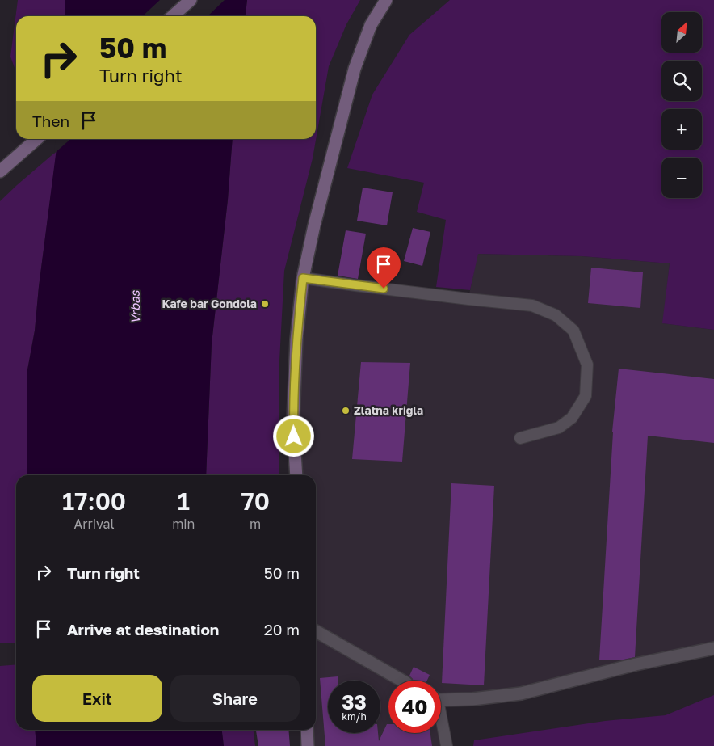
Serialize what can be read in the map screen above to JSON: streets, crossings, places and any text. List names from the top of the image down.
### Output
{
  "water": ["Vrbas"],
  "places": ["Kafe bar Gondola", "Zlatna krigla"],
  "north": "top right",
  "page": {
    "map_buttons": ["+", "−"],
    "turn": ["50 m", "Turn right"],
    "then": "Then",
    "eta": [
      "17:00",
      "Arrival",
      "1",
      "min",
      "70",
      "m"
    ],
    "list": [
      {
        "name": "Turn right",
        "value": "50 m"
      },
      {
        "name": "Arrive at destination",
        "value": "20 m"
      }
    ],
    "buttons": ["Exit", "Share"],
    "speed": "33 km/h",
    "limit": "40"
  }
}
